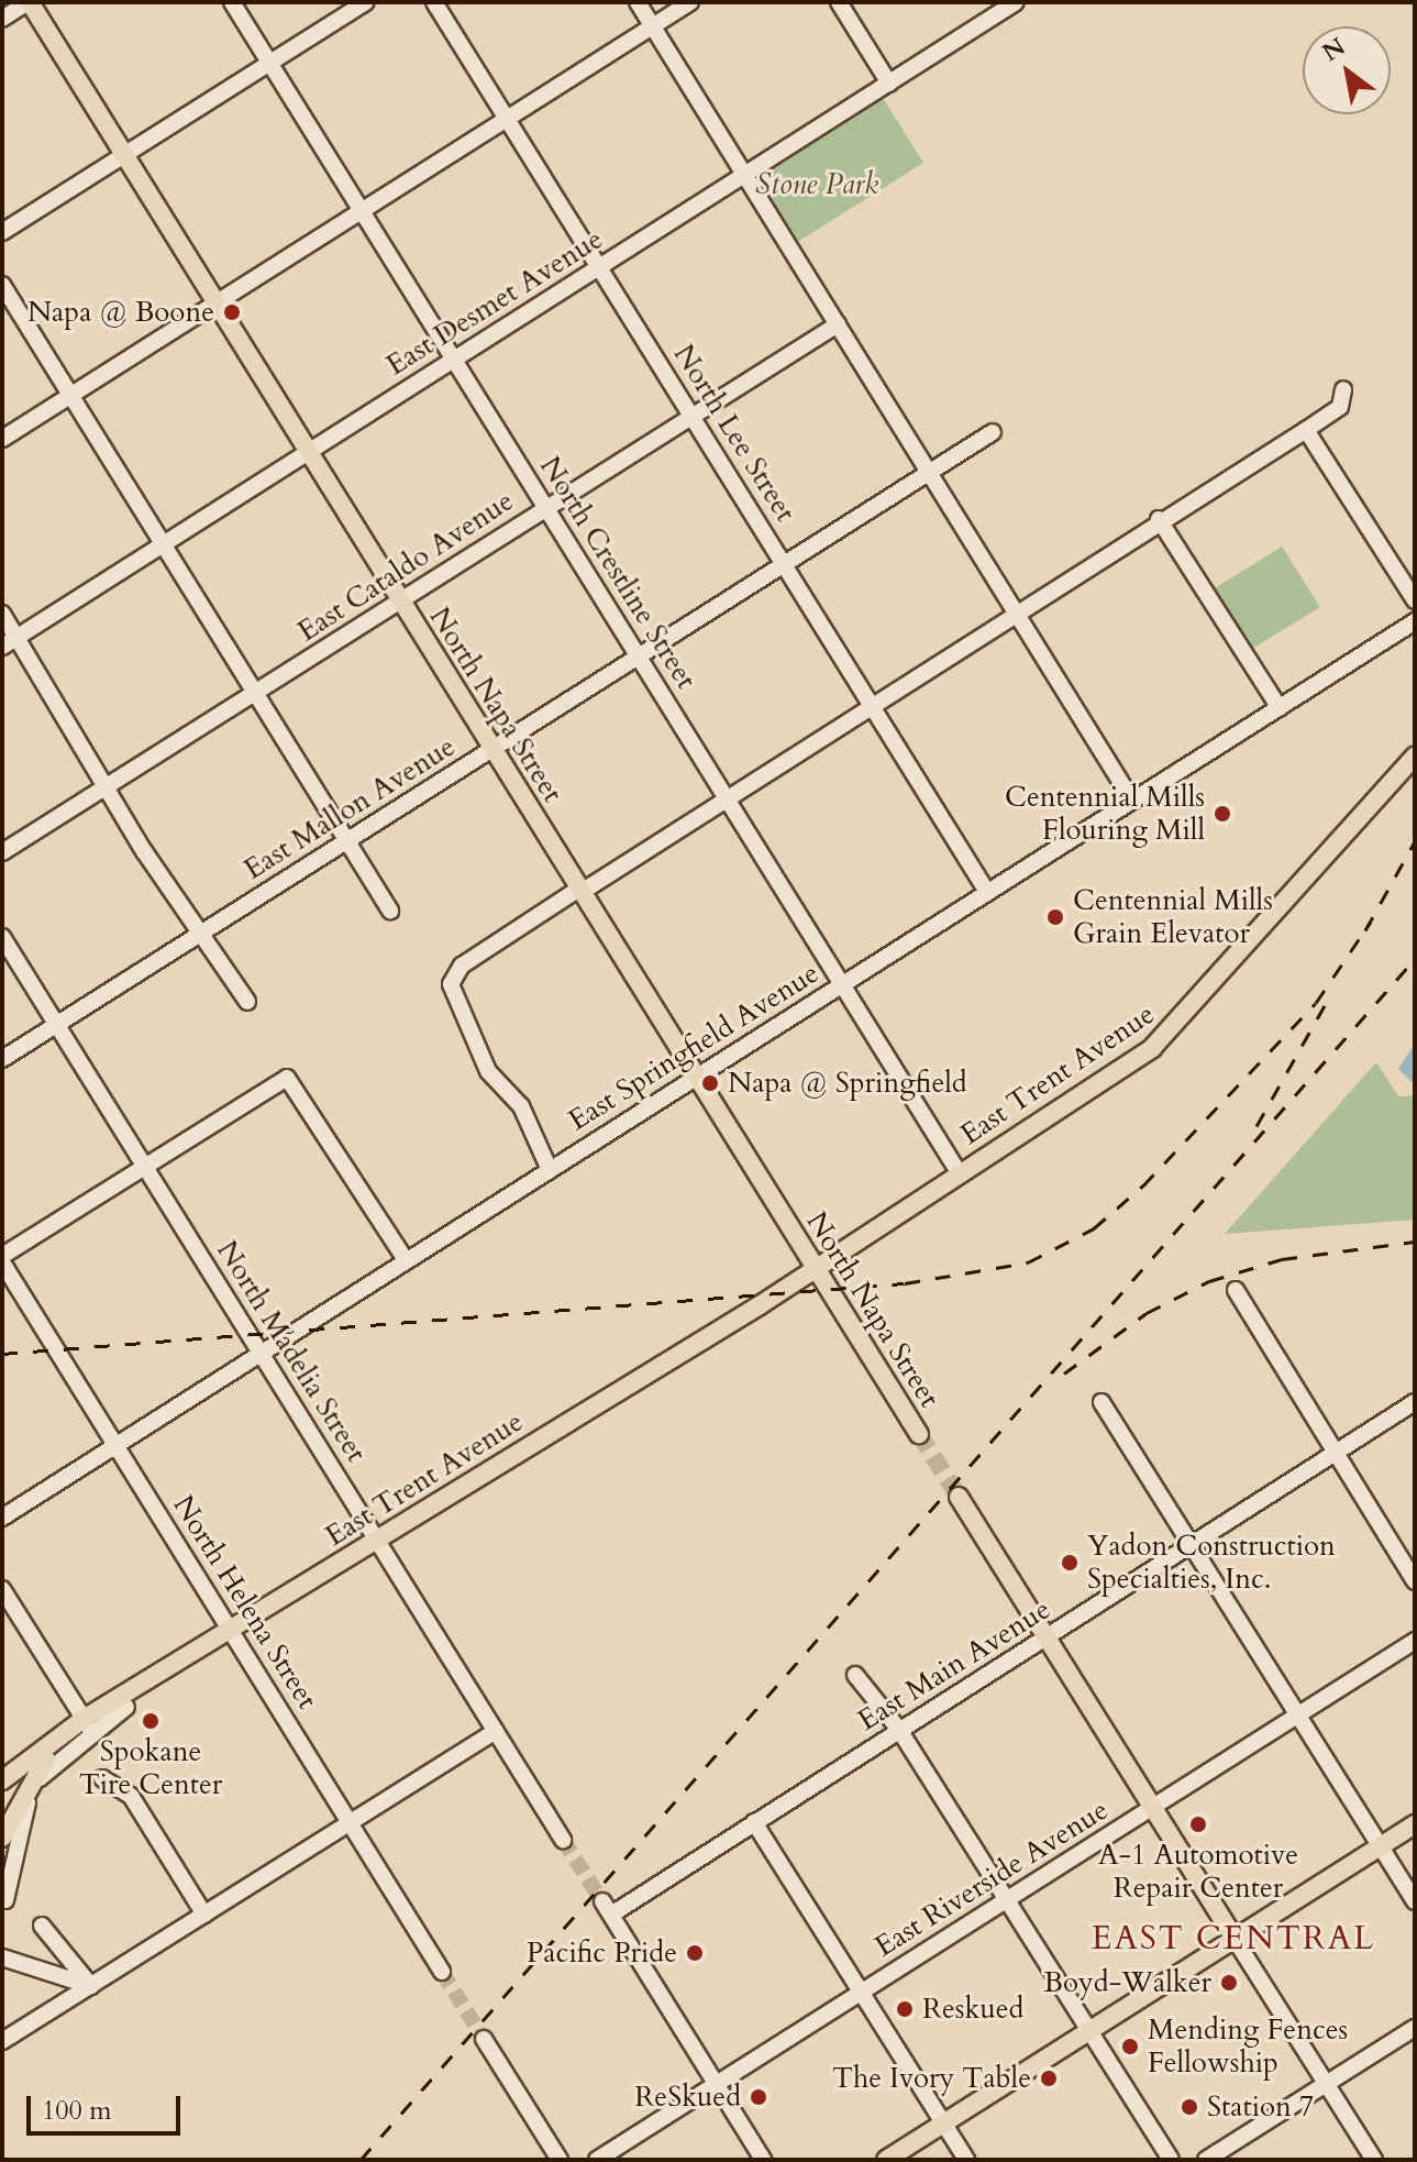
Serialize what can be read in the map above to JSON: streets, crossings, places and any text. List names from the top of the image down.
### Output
{
  "streets": {
    "main road": ["North Napa Street", "East Trent Avenue"],
    "street": [
      "East Desmet Avenue",
      "North Lee Street",
      "East Cataldo Avenue",
      "North Crestline Street",
      "East Mallon Avenue",
      "East Springfield Avenue",
      "North Madelia Street",
      "North Helena Street",
      "East Main Avenue",
      "East Riverside Avenue"
    ]
  },
  "crossings": [
    ["East Desmet Avenue", "North Lee Street"],
    ["East Desmet Avenue", "North Crestline Street"],
    ["East Desmet Avenue", "North Napa Street"],
    ["North Lee Street", "East Cataldo Avenue"],
    ["North Lee Street", "East Mallon Avenue"],
    ["North Lee Street", "East Springfield Avenue"],
    ["East Cataldo Avenue", "North Crestline Street"],
    ["East Cataldo Avenue", "North Napa Street"],
    ["North Crestline Street", "East Mallon Avenue"],
    ["North Crestline Street", "East Springfield Avenue"],
    ["North Crestline Street", "East Trent Avenue"],
    ["North Napa Street", "East Mallon Avenue"],
    ["North Napa Street", "East Springfield Avenue"],
    ["North Napa Street", "East Trent Avenue"],
    ["East Mallon Avenue", "North Madelia Street"],
    ["East Springfield Avenue", "North Madelia Street"],
    ["East Springfield Avenue", "North Helena Street"],
    ["East Trent Avenue", "North Madelia Street"],
    ["East Trent Avenue", "North Helena Street"],
    ["East Main Avenue", "East Riverside Avenue"]
  ],
  "districts": ["EAST CENTRAL"],
  "parks": ["Stone Park"],
  "places": [
    "Napa @ Boone",
    "Centennial Mills Flouring Mill",
    "Centennial Mills Grain Elevator",
    "Napa @ Springfield",
    "Yadon Construction Specialties, Inc.",
    "Spokane Tire Center",
    "A-1 Automotive Repair Center",
    "Pacific Pride",
    "Boyd-Walker",
    "Reskued",
    "Mending Fences Fellowship",
    "The Ivory Table",
    "ReSkued",
    "Station 7"
  ],
  "scale_bar": "100 m",
  "north": "top left"
}
